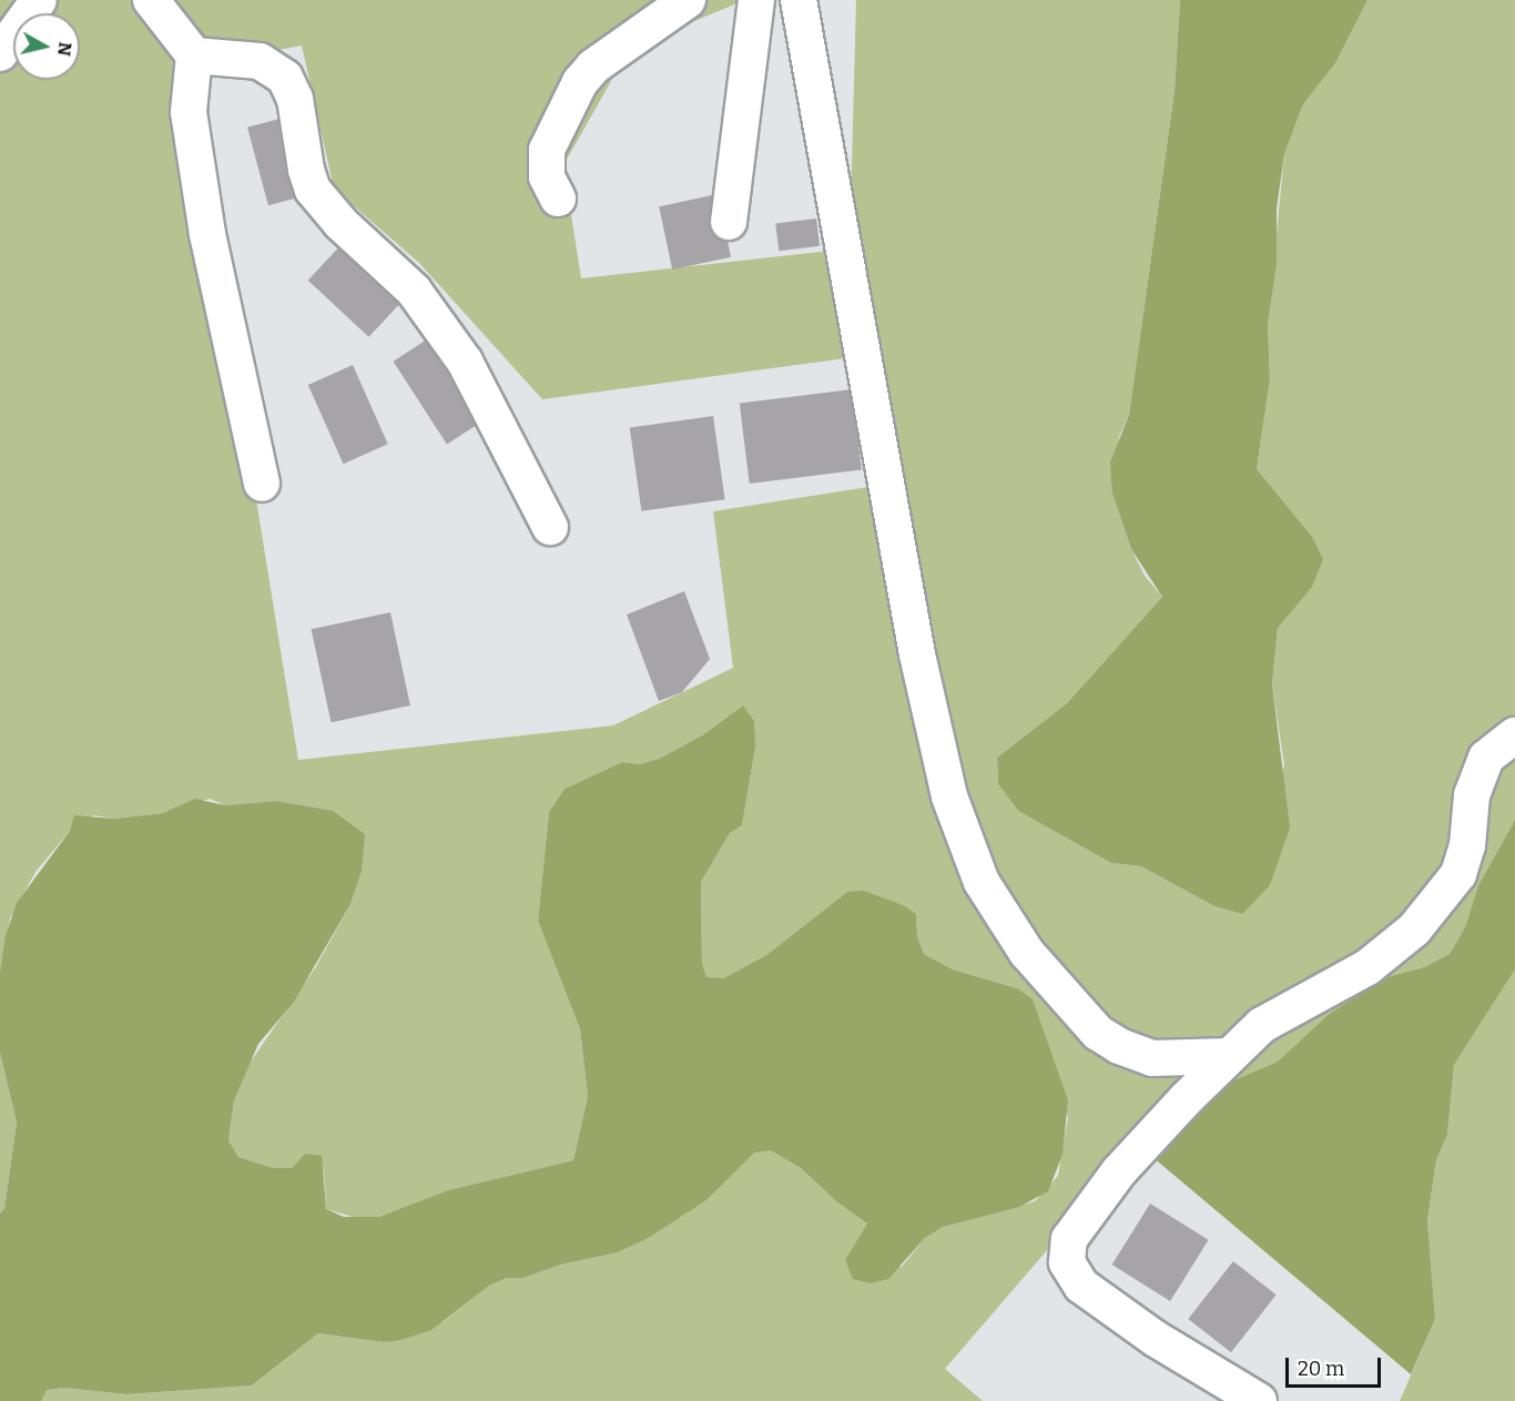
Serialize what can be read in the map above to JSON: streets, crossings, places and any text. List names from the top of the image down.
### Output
{
  "scale_bar": "20 m",
  "north": "right"
}
